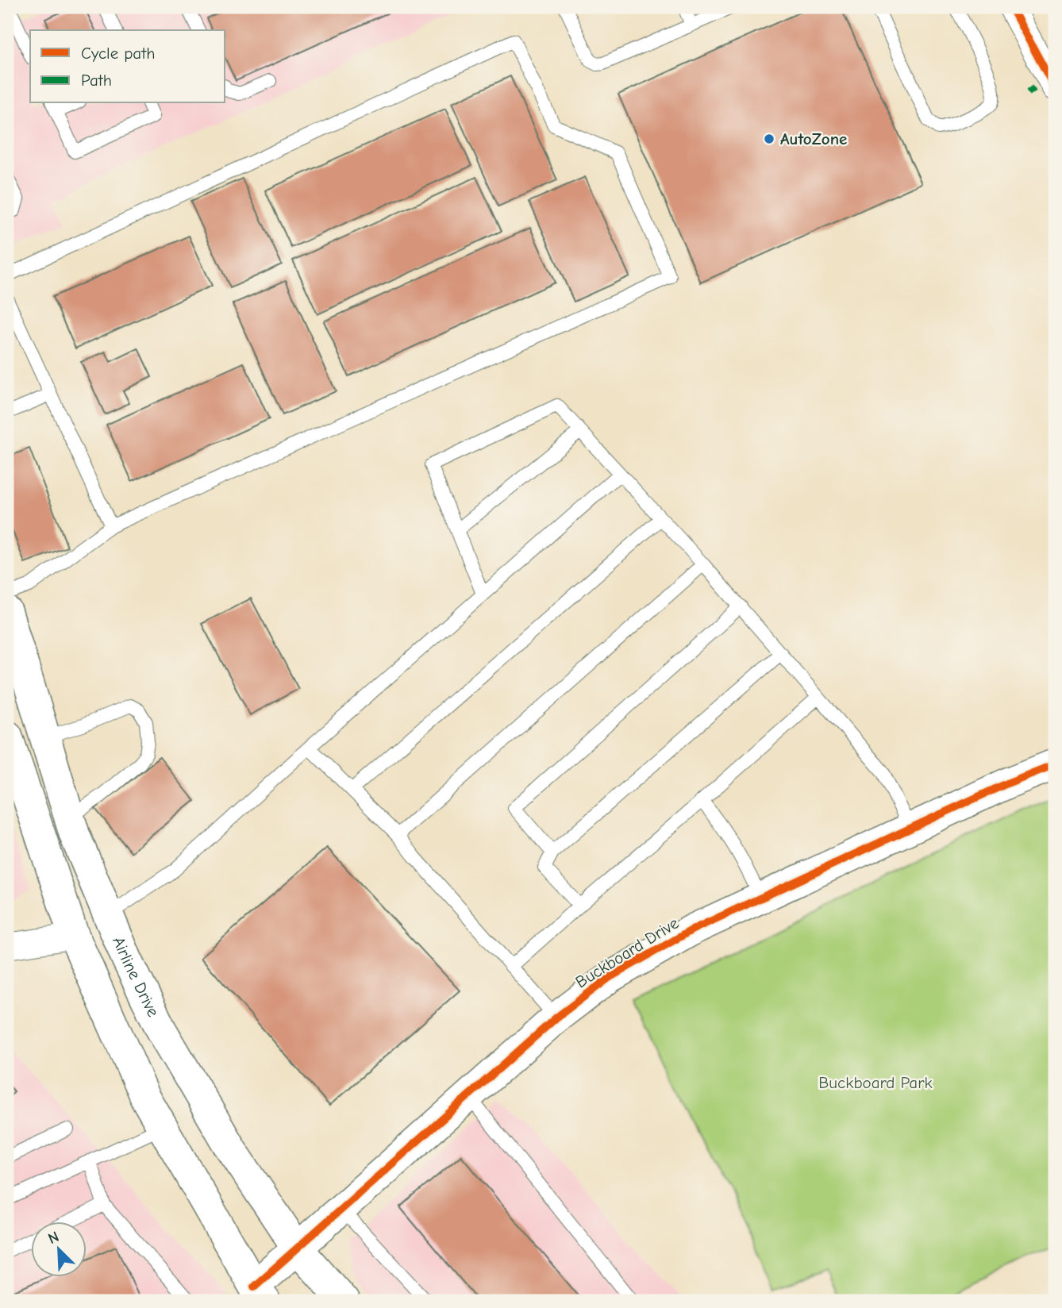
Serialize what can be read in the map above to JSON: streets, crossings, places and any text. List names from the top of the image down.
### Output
{
  "streets": {
    "main road": ["Buckboard Drive", "Airline Drive"]
  },
  "crossings": [
    ["Buckboard Drive", "Airline Drive"]
  ],
  "parks": ["Buckboard Park"],
  "places": ["AutoZone"],
  "legend": ["Cycle path", "Path"],
  "north": "top left"
}
